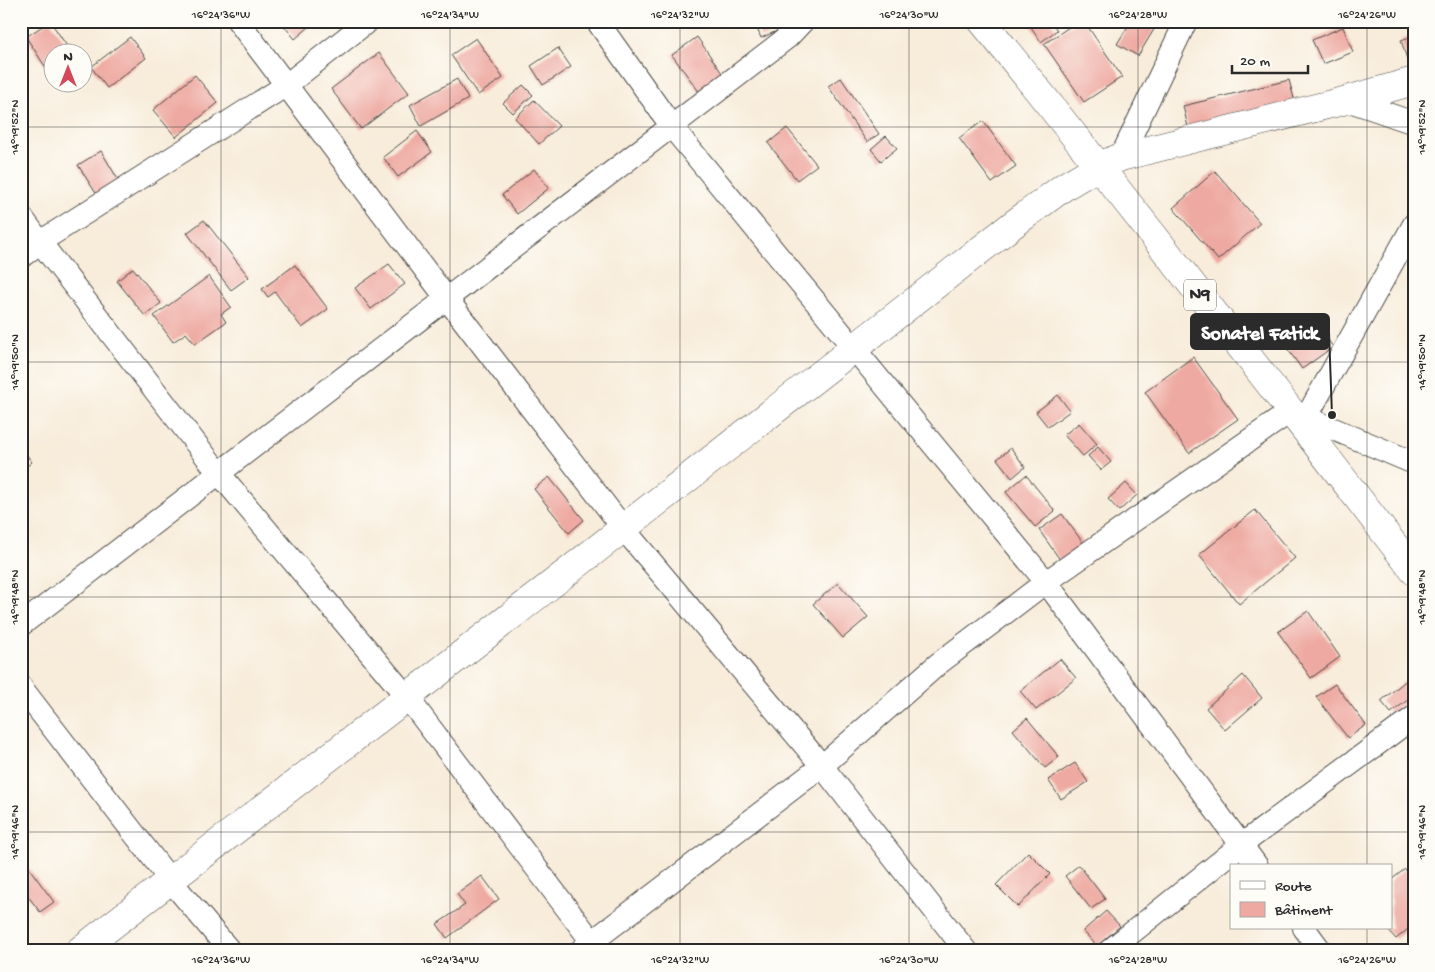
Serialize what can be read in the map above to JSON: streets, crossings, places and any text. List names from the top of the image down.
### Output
{
  "streets": {
    "street": ["N9"]
  },
  "places": ["Sonatel Fatick"],
  "legend": ["Route", "Bâtiment"],
  "scale_bar": "20 m",
  "north": "top",
  "coordinates": [
    "16°24'36\"W",
    "16°24'34\"W",
    "16°24'32\"W",
    "16°24'30\"W",
    "16°24'28\"W",
    "16°24'26\"W",
    "14°19'52\"N",
    "14°19'50\"N",
    "14°19'48\"N",
    "14°19'46\"N"
  ]
}
